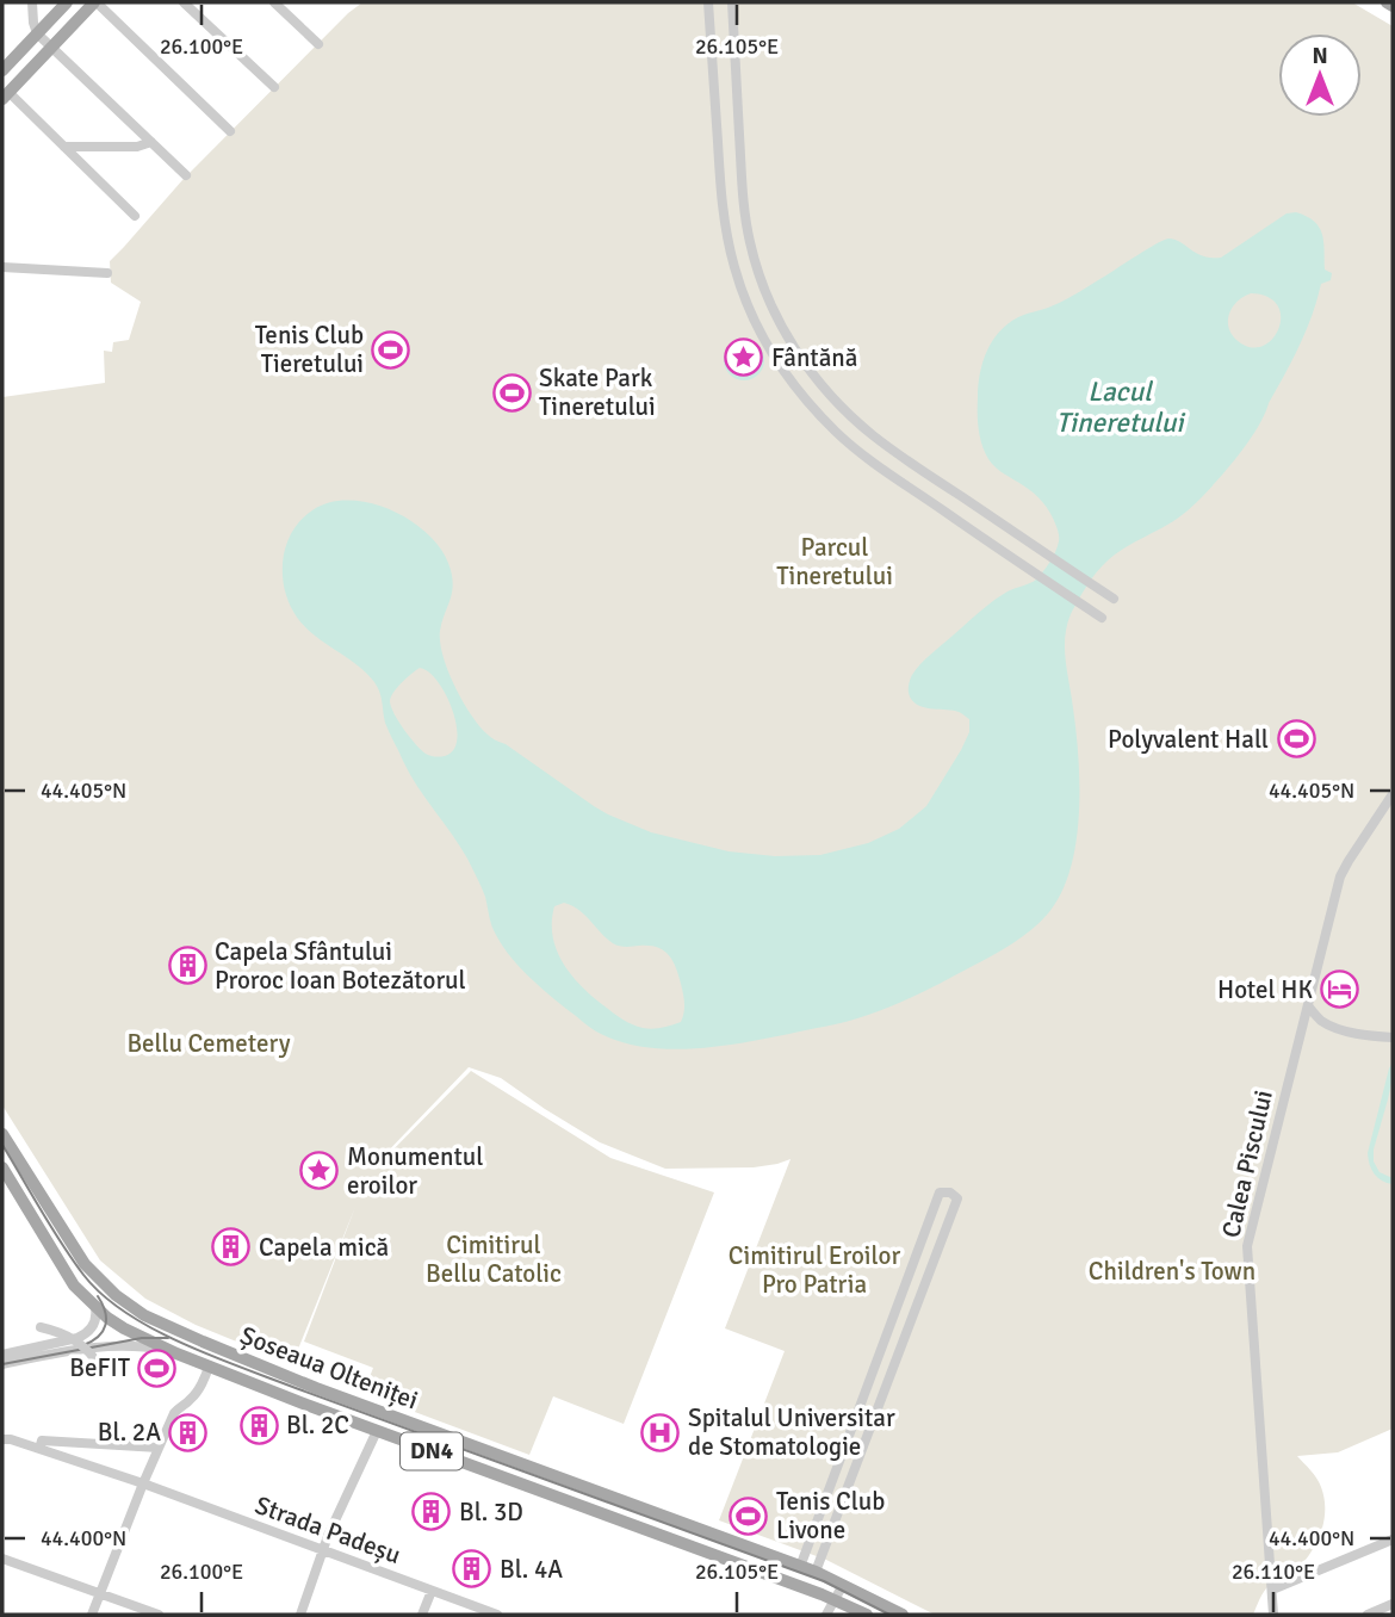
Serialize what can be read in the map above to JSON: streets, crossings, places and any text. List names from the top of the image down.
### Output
{
  "streets": {
    "main road": ["Șoseaua Olteniței", "DN4"],
    "street": ["Calea Piscului", "Strada Padeșu"]
  },
  "water": ["Lacul Tineretului"],
  "parks": [
    "Parcul Tineretului",
    "Bellu Cemetery",
    "Cimitirul Bellu Catolic",
    "Cimitirul Eroilor Pro Patria",
    "Children's Town"
  ],
  "places": {
    "sports": [
      "Tenis Club Tieretului",
      "Skate Park Tineretului",
      "Polyvalent Hall",
      "BeFIT",
      "Tenis Club Livone"
    ],
    "place": ["Fântănă", "Monumentul eroilor"],
    "building": [
      "Capela Sfântului Proroc Ioan Botezătorul",
      "Capela mică",
      "Bl. 2C",
      "Bl. 2A",
      "Bl. 3D",
      "Bl. 4A"
    ],
    "hotel": ["Hotel HK"],
    "hospital": ["Spitalul Universitar de Stomatologie"]
  },
  "north": "top",
  "coordinates": [
    "26.100°E",
    "26.105°E",
    "44.405°N",
    "44.400°N",
    "26.110°E"
  ]
}
